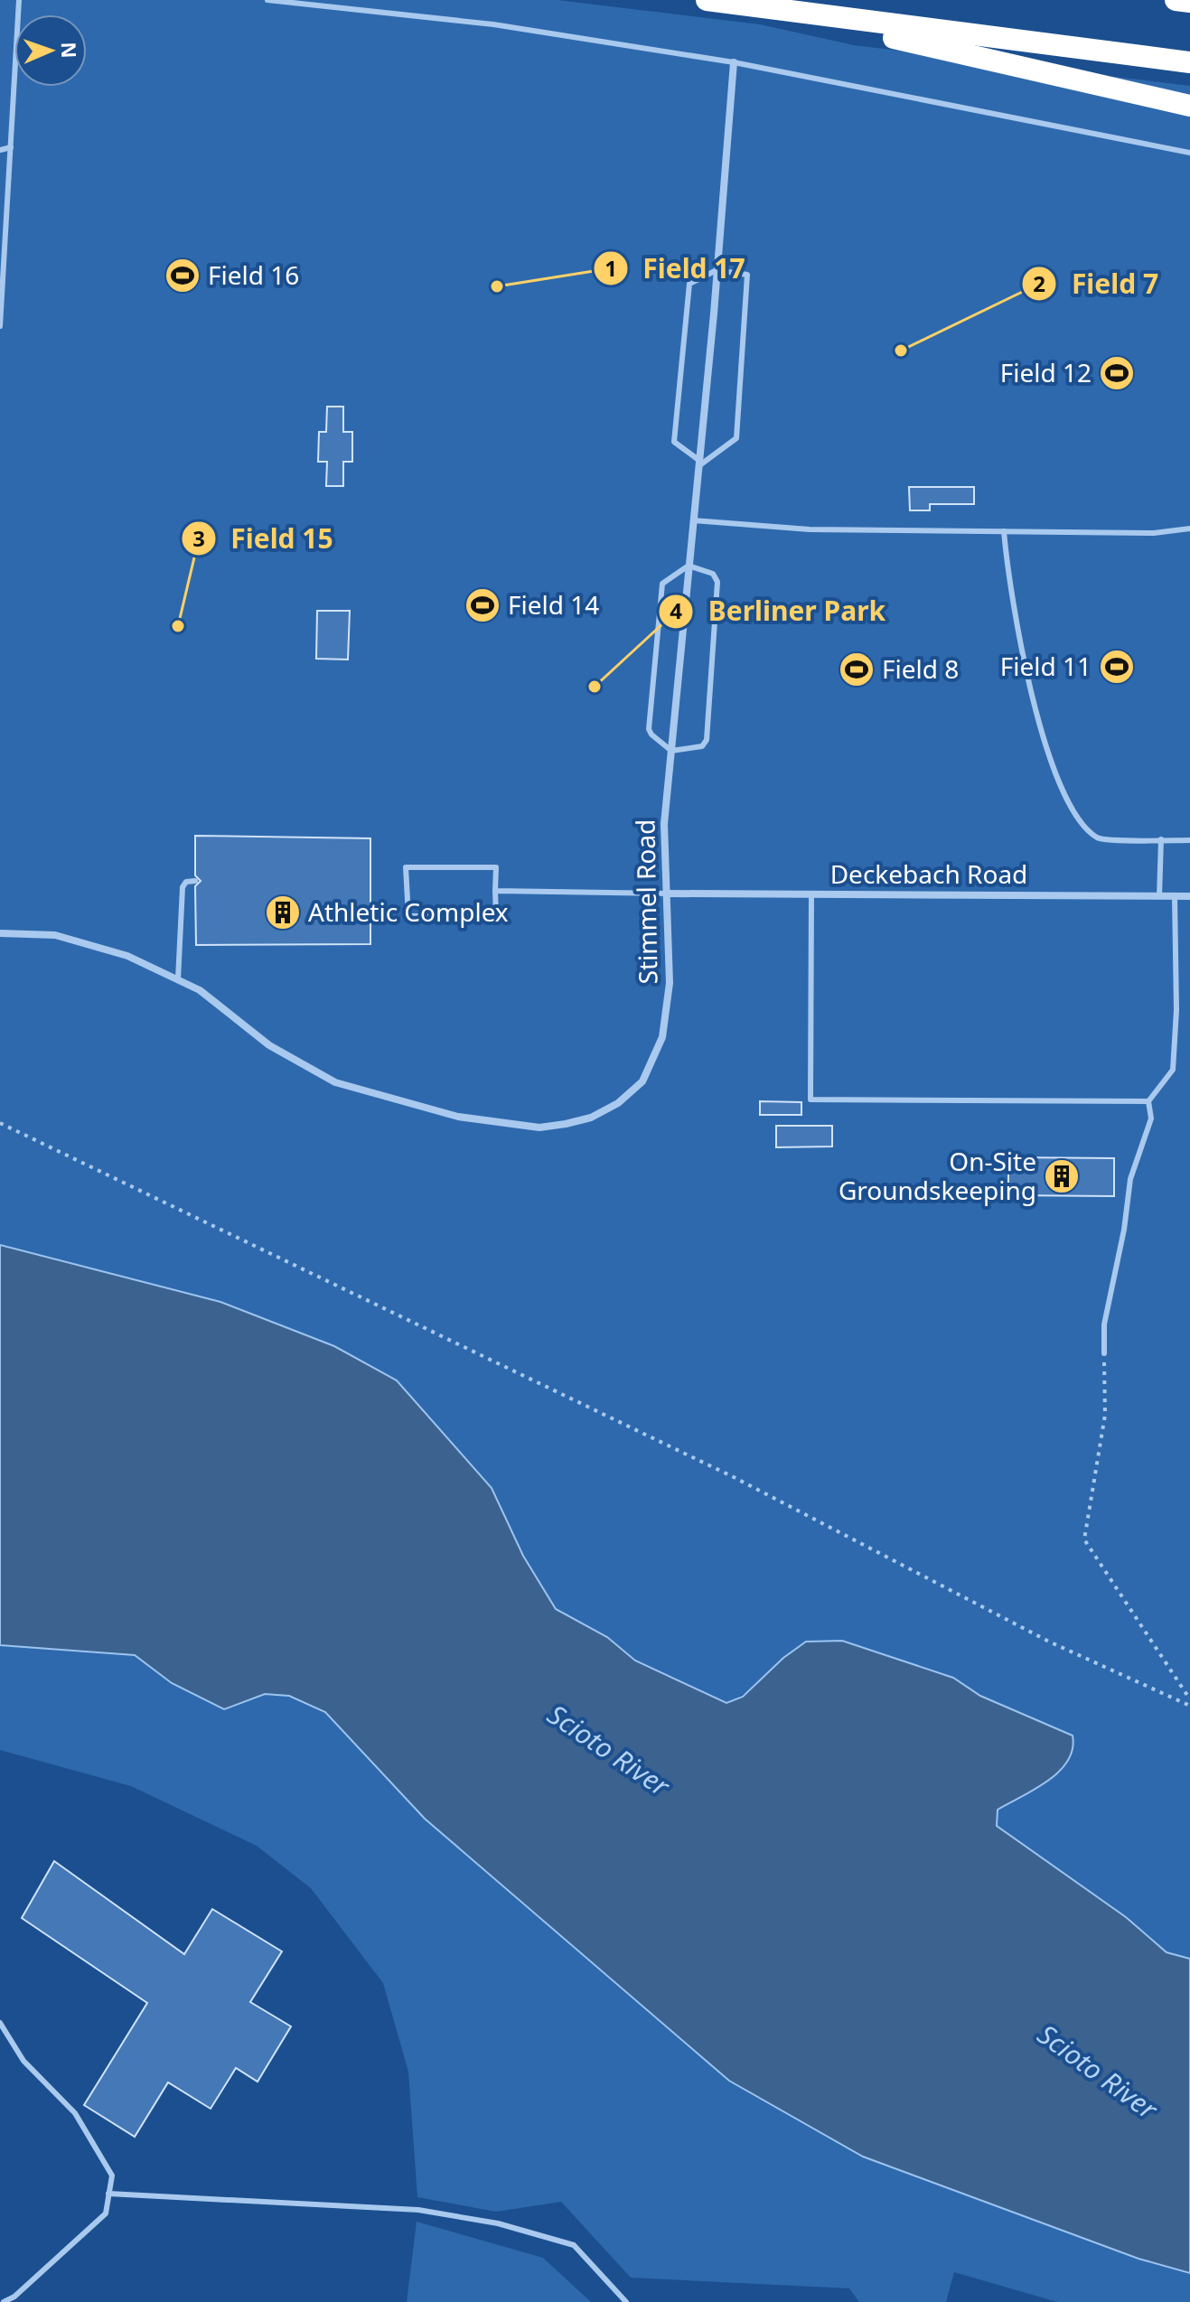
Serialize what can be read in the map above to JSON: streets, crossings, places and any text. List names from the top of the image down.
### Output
{
  "streets": {
    "street": ["Deckebach Road", "Stimmel Road"]
  },
  "crossings": [
    ["Deckebach Road", "Stimmel Road"]
  ],
  "water": ["Scioto River"],
  "places": {
    "sports": [
      "Field 16",
      "Field 12",
      "Field 14",
      "Field 11",
      "Field 8"
    ],
    "other": [
      "Field 17",
      "Field 7",
      "Field 15",
      "Berliner Park"
    ],
    "building": ["Athletic Complex", "On-Site Groundskeeping"]
  },
  "north": "right"
}
